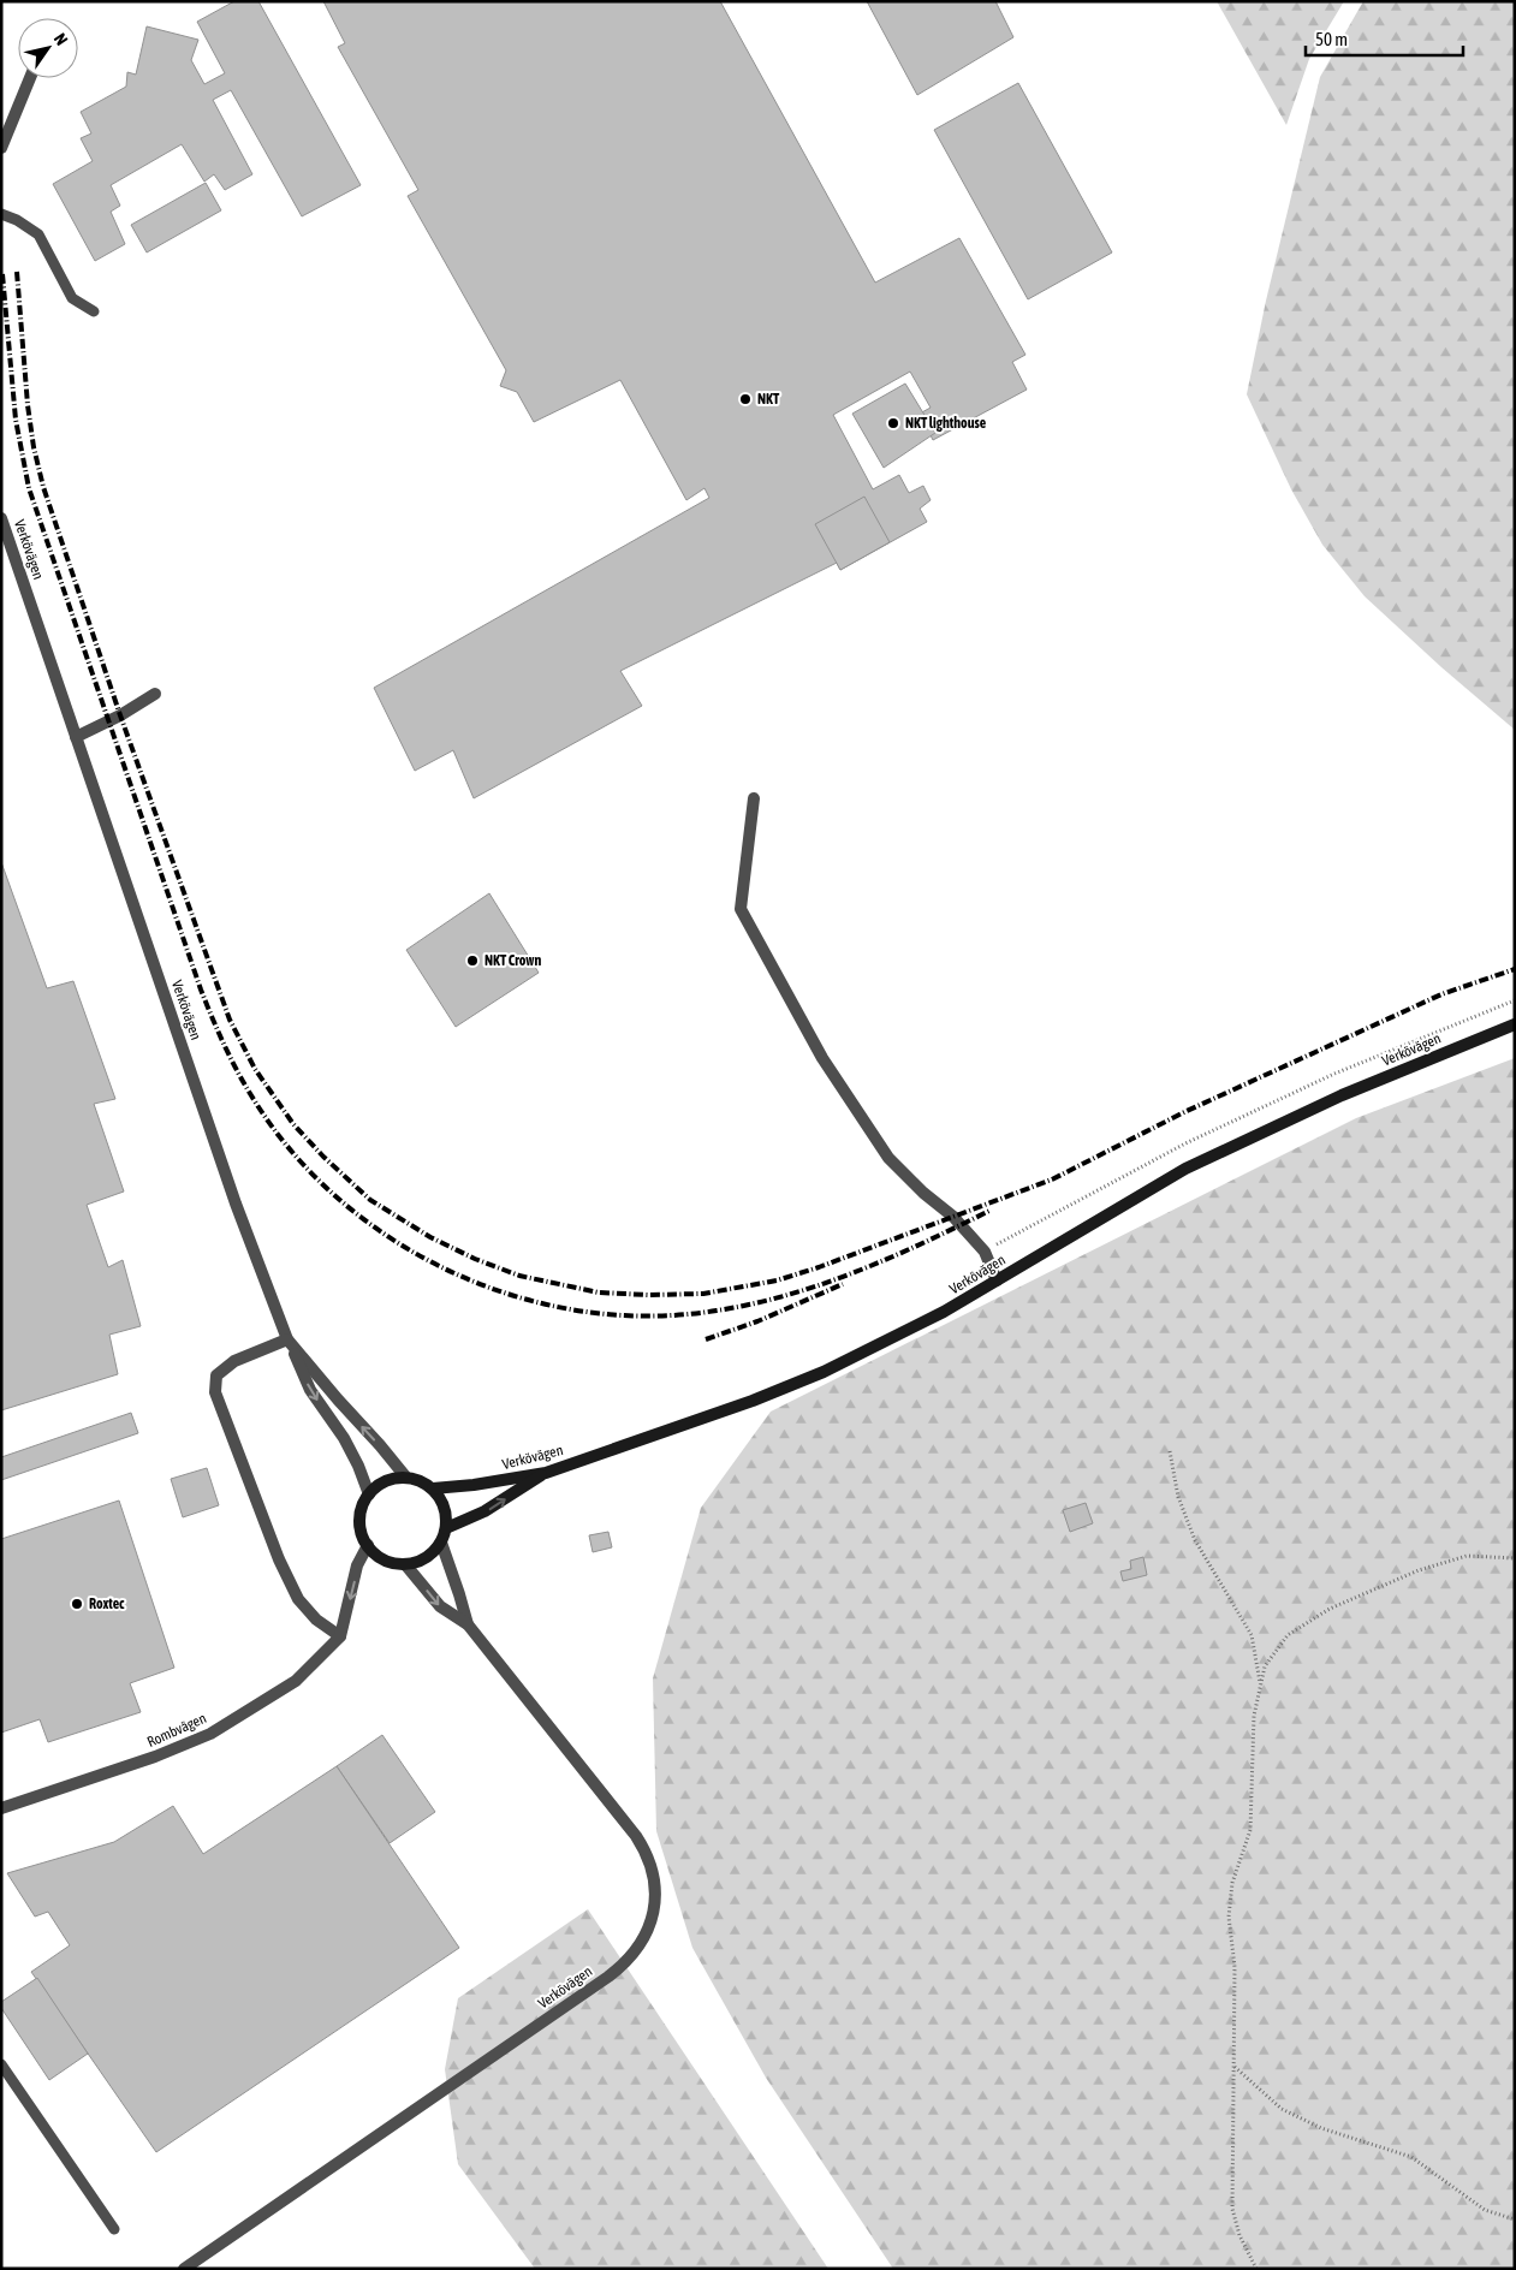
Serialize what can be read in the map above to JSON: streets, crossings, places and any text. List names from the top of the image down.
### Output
{
  "streets": {
    "main road": ["Verkövägen"],
    "street": ["Rombvägen"]
  },
  "places": [
    "NKT",
    "NKT lighthouse",
    "NKT Crown",
    "Roxtec"
  ],
  "scale_bar": "50 m",
  "north": "top right"
}
